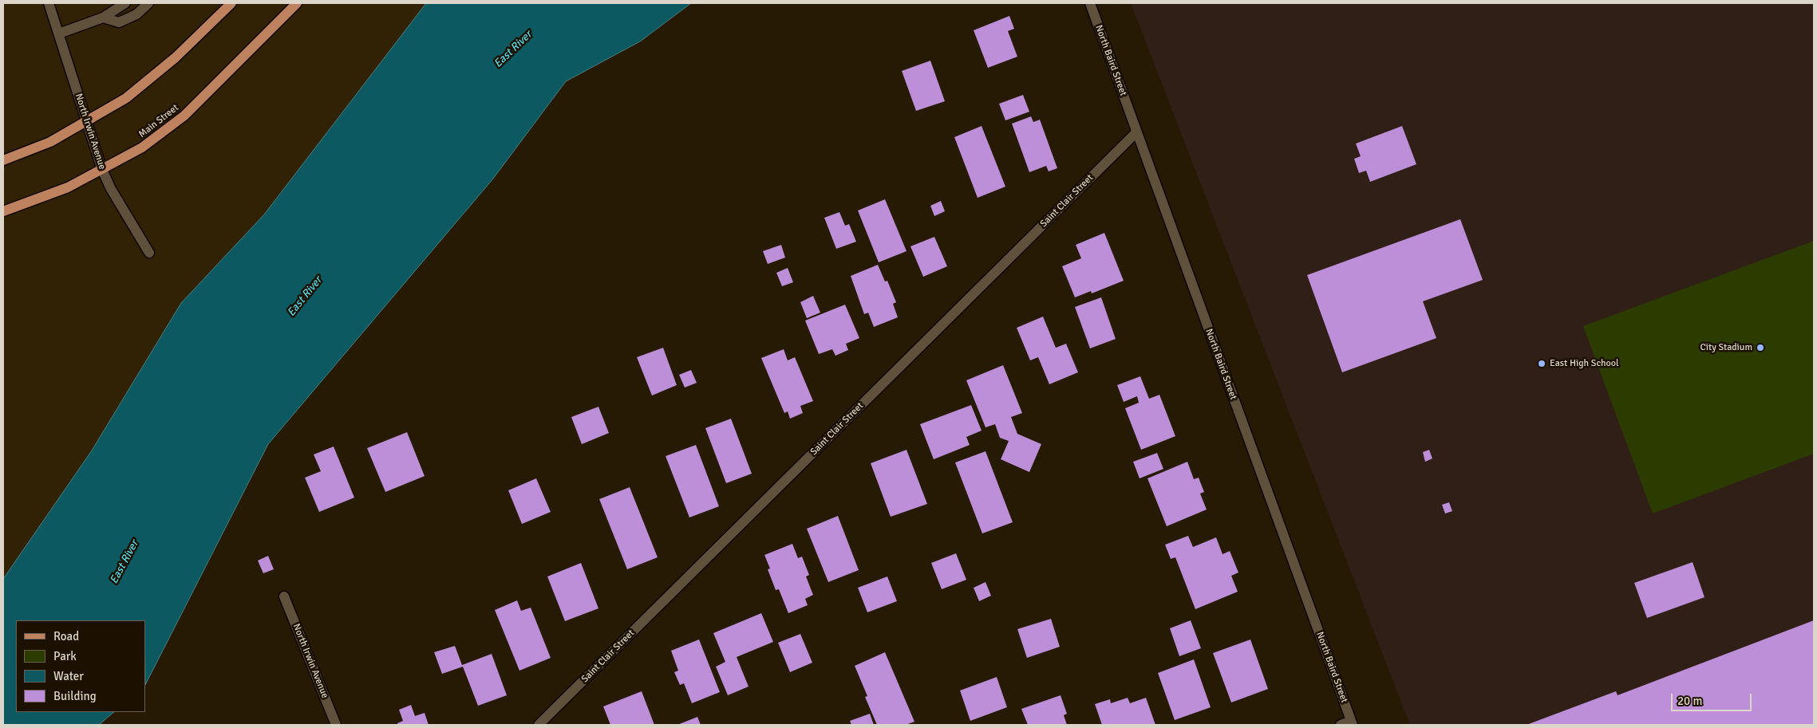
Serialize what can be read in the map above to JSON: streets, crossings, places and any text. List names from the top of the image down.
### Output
{
  "streets": {
    "main road": ["Main Street"],
    "street": ["North Baird Street", "North Irwin Avenue", "Saint Clair Street"]
  },
  "crossings": [
    ["North Baird Street", "Saint Clair Street"],
    ["Main Street", "North Irwin Avenue"]
  ],
  "water": ["East River"],
  "places": ["City Stadium", "East High School"],
  "legend": [
    "Road",
    "Park",
    "Water",
    "Building"
  ],
  "scale_bar": "20 m"
}
